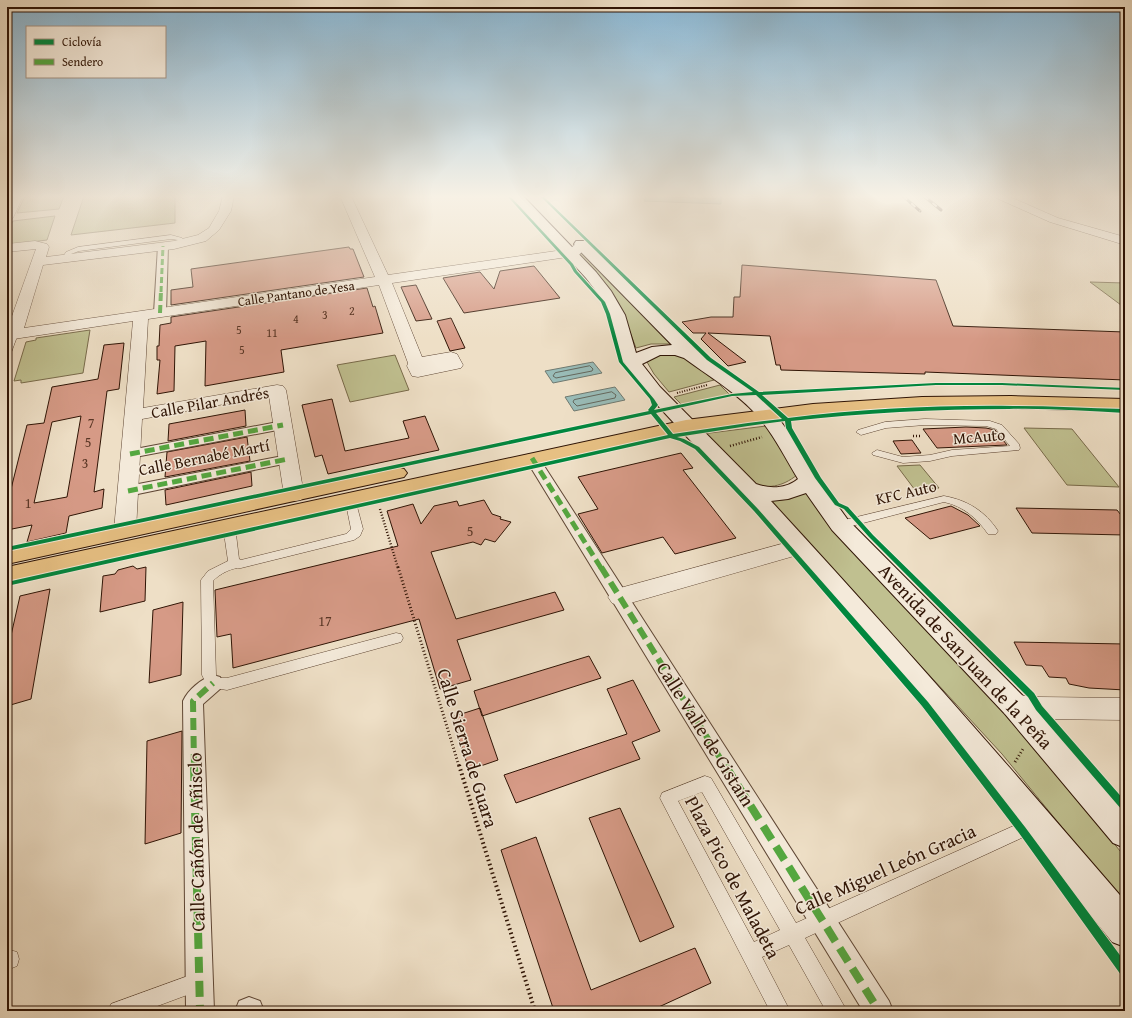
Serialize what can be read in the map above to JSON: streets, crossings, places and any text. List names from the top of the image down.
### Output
{
  "streets": {
    "main road": ["Avenida de San Juan de la Peña"],
    "street": [
      "Calle Pantano de Yesa",
      "Calle Pilar Andrés",
      "Calle Bernabé Martí",
      "Calle Valle de Gistaín",
      "Calle Cañón de Añisclo"
    ],
    "lane": [
      "McAuto",
      "KFC Auto",
      "Calle Miguel León Gracia",
      "Plaza Pico de Maladeta"
    ],
    "path": ["Calle Sierra de Guara"]
  },
  "crossings": [
    ["Calle Pantano de Yesa", "Avenida de San Juan de la Peña"],
    ["Calle Pilar Andrés", "Calle Bernabé Martí"],
    ["KFC Auto", "Avenida de San Juan de la Peña"],
    ["Avenida de San Juan de la Peña", "Calle Miguel León Gracia"],
    ["Calle Valle de Gistaín", "Calle Miguel León Gracia"],
    ["Calle Miguel León Gracia", "Plaza Pico de Maladeta"]
  ],
  "house_numbers": [
    "2",
    "3",
    "4",
    "5",
    "11",
    "5",
    "7",
    "5",
    "3",
    "1",
    "5",
    "17"
  ],
  "legend": ["Ciclovía", "Sendero"]
}
